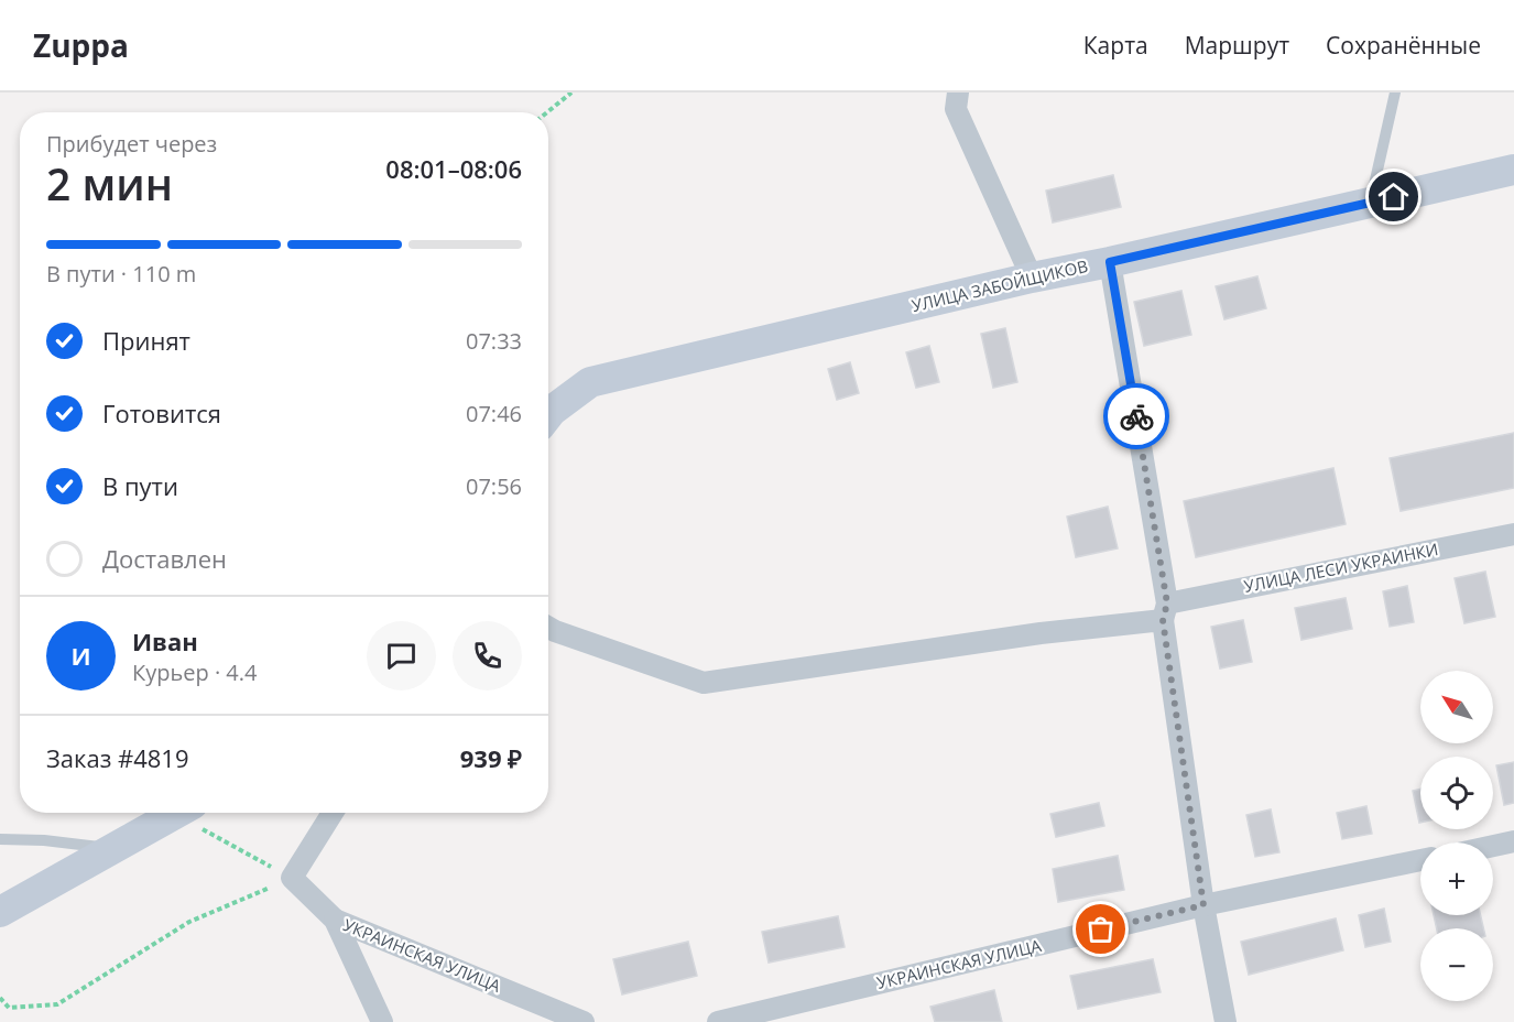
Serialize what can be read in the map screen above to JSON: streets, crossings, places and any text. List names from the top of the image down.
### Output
{
  "streets": {
    "main road": ["УЛИЦА ЗАБОЙЩИКОВ"],
    "street": ["УЛИЦА ЛЕСИ УКРАИНКИ", "УКРАИНСКАЯ УЛИЦА"]
  },
  "north": "top left",
  "page": {
    "header": "Zuppa",
    "nav": ["Карта", "Маршрут", "Сохранённые"],
    "heading": ["2 мин", "Прибудет через", "08:01–08:06"],
    "panel": [
      "Иван",
      "Курьер · 4.4",
      "Заказ #4819",
      "939 ₽"
    ],
    "bar": "В пути · 110 m",
    "list": [
      ["Принят", "07:33"],
      ["Готовится", "07:46"],
      ["В пути", "07:56"],
      "Доставлен"
    ],
    "round": "И",
    "map_buttons": ["+", "−"]
  }
}
